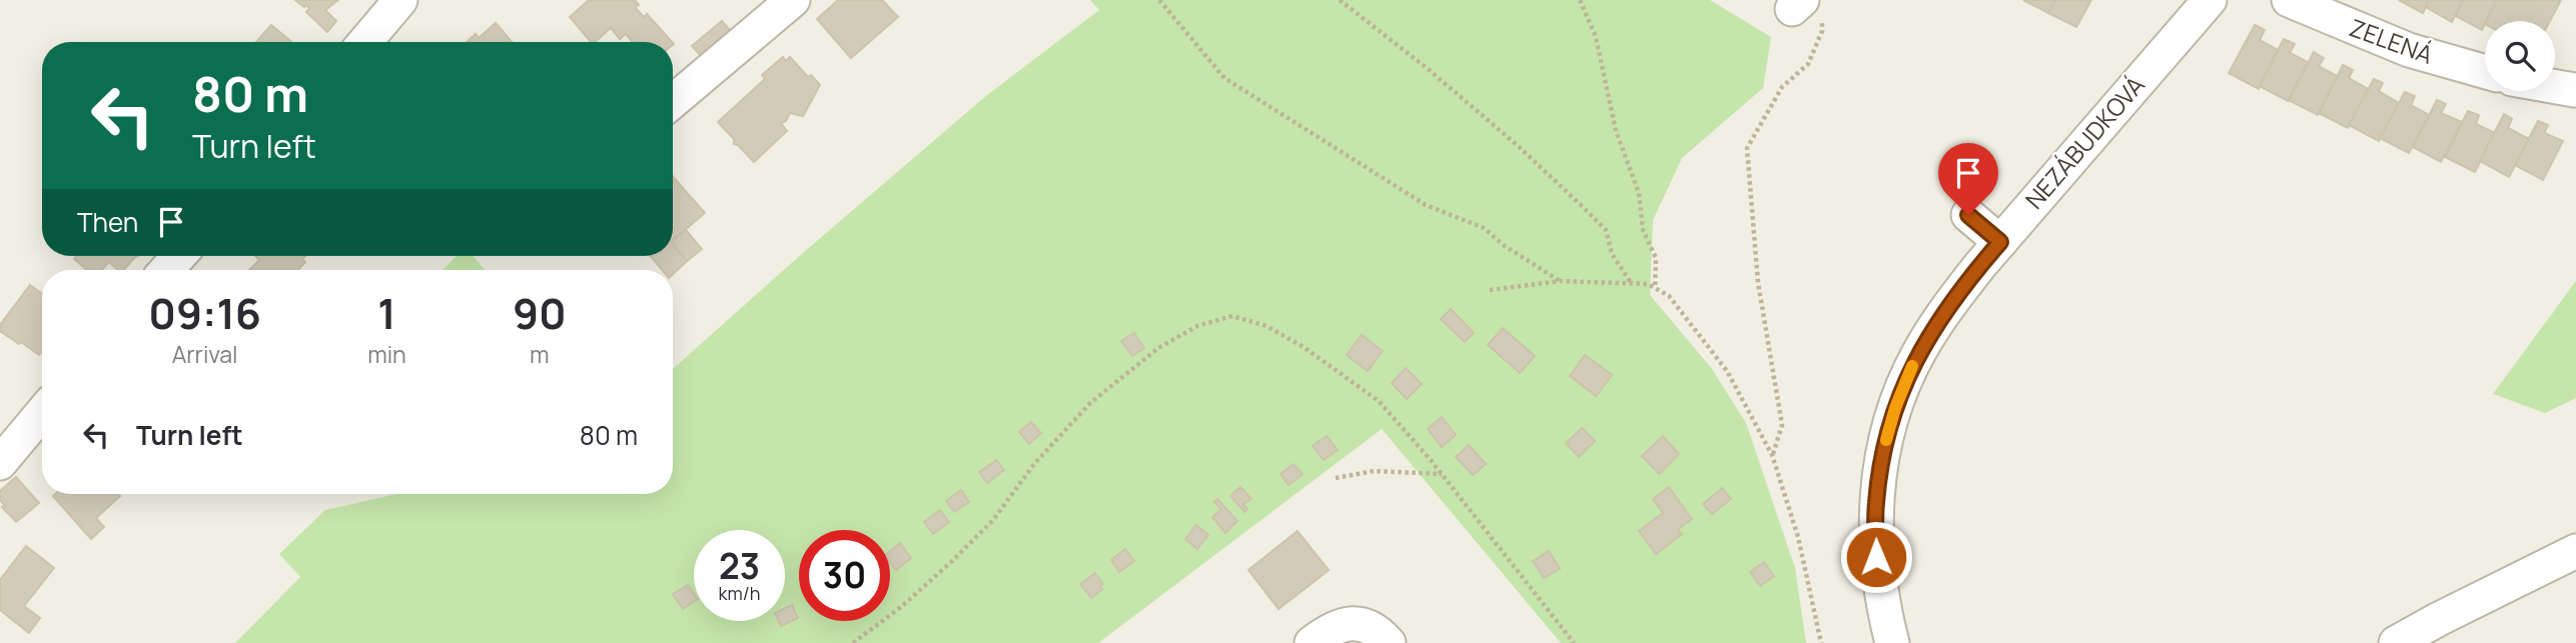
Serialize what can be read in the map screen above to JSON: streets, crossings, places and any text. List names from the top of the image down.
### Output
{
  "streets": {
    "street": ["ZELENÁ", "NEZÁBUDKOVÁ"]
  },
  "page": {
    "turn": ["80 m", "Turn left"],
    "then": "Then",
    "eta": [
      "09:16",
      "Arrival",
      "1",
      "min",
      "90",
      "m"
    ],
    "list": [
      {
        "name": "Turn left",
        "value": "80 m"
      }
    ],
    "speed": "23 km/h",
    "limit": "30"
  }
}
